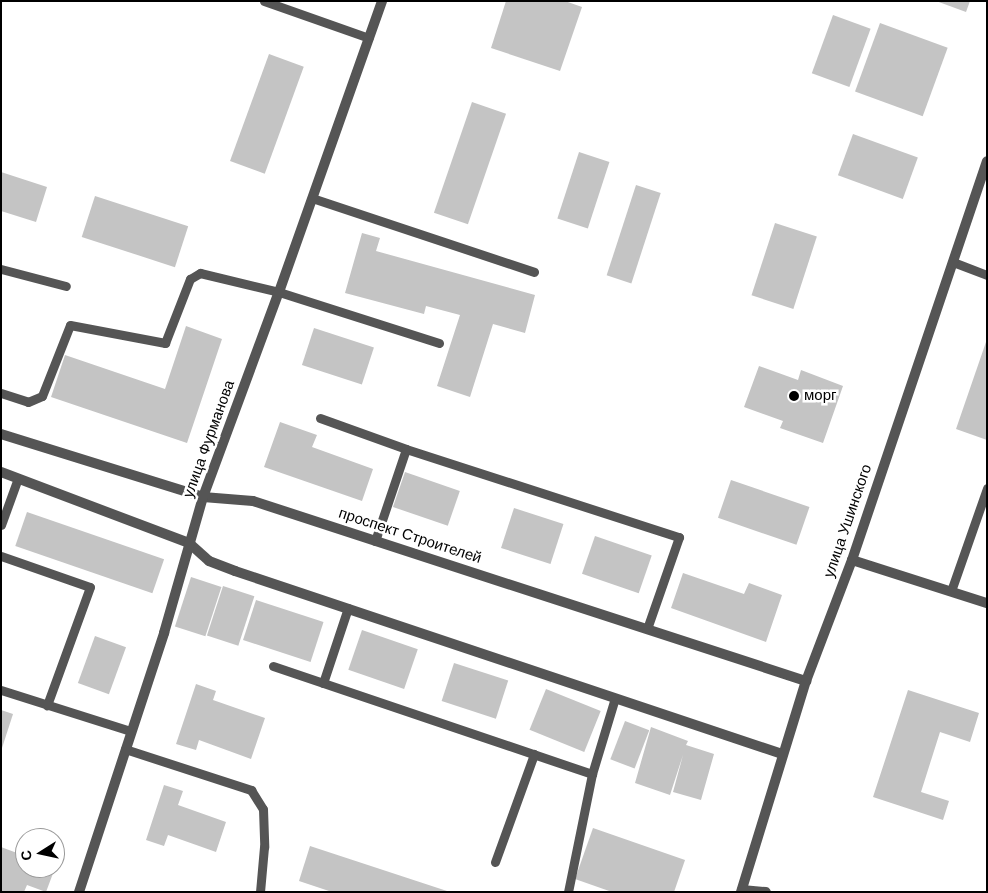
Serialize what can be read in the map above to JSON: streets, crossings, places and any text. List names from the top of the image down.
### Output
{
  "streets": {
    "street": ["улица Фурманова", "улица Ушинского", "проспект Строителей"]
  },
  "crossings": [
    ["улица Фурманова", "проспект Строителей"],
    ["улица Ушинского", "проспект Строителей"]
  ],
  "places": ["морг"],
  "north": "left"
}
